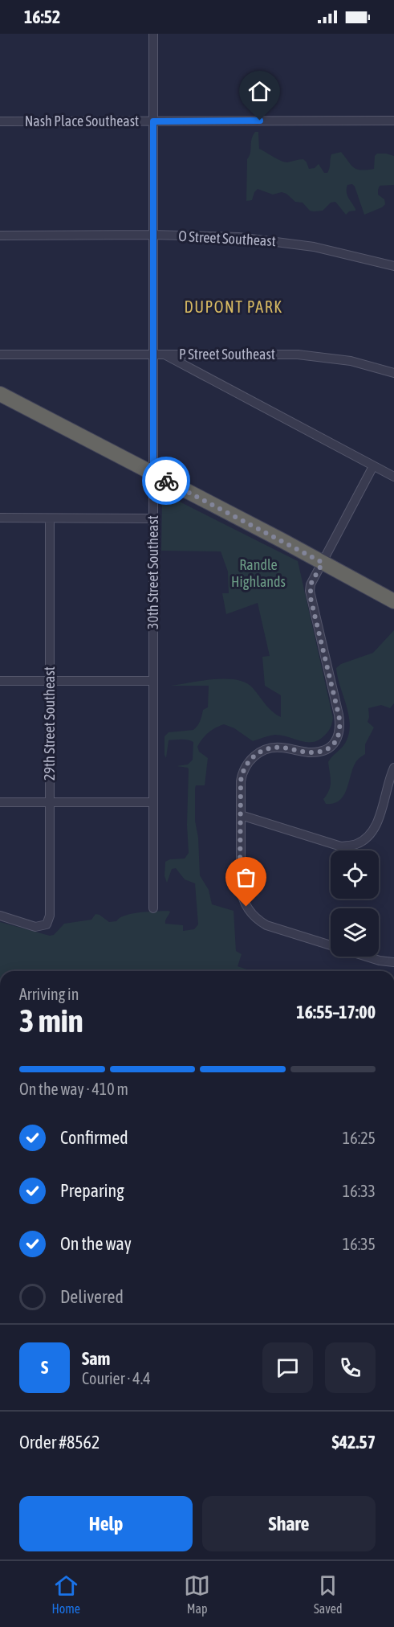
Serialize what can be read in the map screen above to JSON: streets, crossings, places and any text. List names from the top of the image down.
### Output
{
  "streets": {
    "street": [
      "Nash Place Southeast",
      "O Street Southeast",
      "P Street Southeast",
      "30th Street Southeast",
      "29th Street Southeast"
    ]
  },
  "crossings": [
    ["Nash Place Southeast", "30th Street Southeast"],
    ["O Street Southeast", "30th Street Southeast"],
    ["P Street Southeast", "30th Street Southeast"]
  ],
  "districts": ["DUPONT PARK"],
  "parks": ["Randle Highlands"],
  "page": {
    "status": "16:52",
    "heading": ["3 min", "Arriving in", "16:55–17:00"],
    "panel": [
      "Sam",
      "Courier · 4.4",
      "Order #8562",
      "$42.57"
    ],
    "bar": "On the way · 410 m",
    "list": [
      ["Confirmed", "16:25"],
      ["Preparing", "16:33"],
      ["On the way", "16:35"],
      "Delivered"
    ],
    "round": "S",
    "buttons": ["Help", "Share"],
    "tabs": ["Home", "Map", "Saved"]
  }
}
